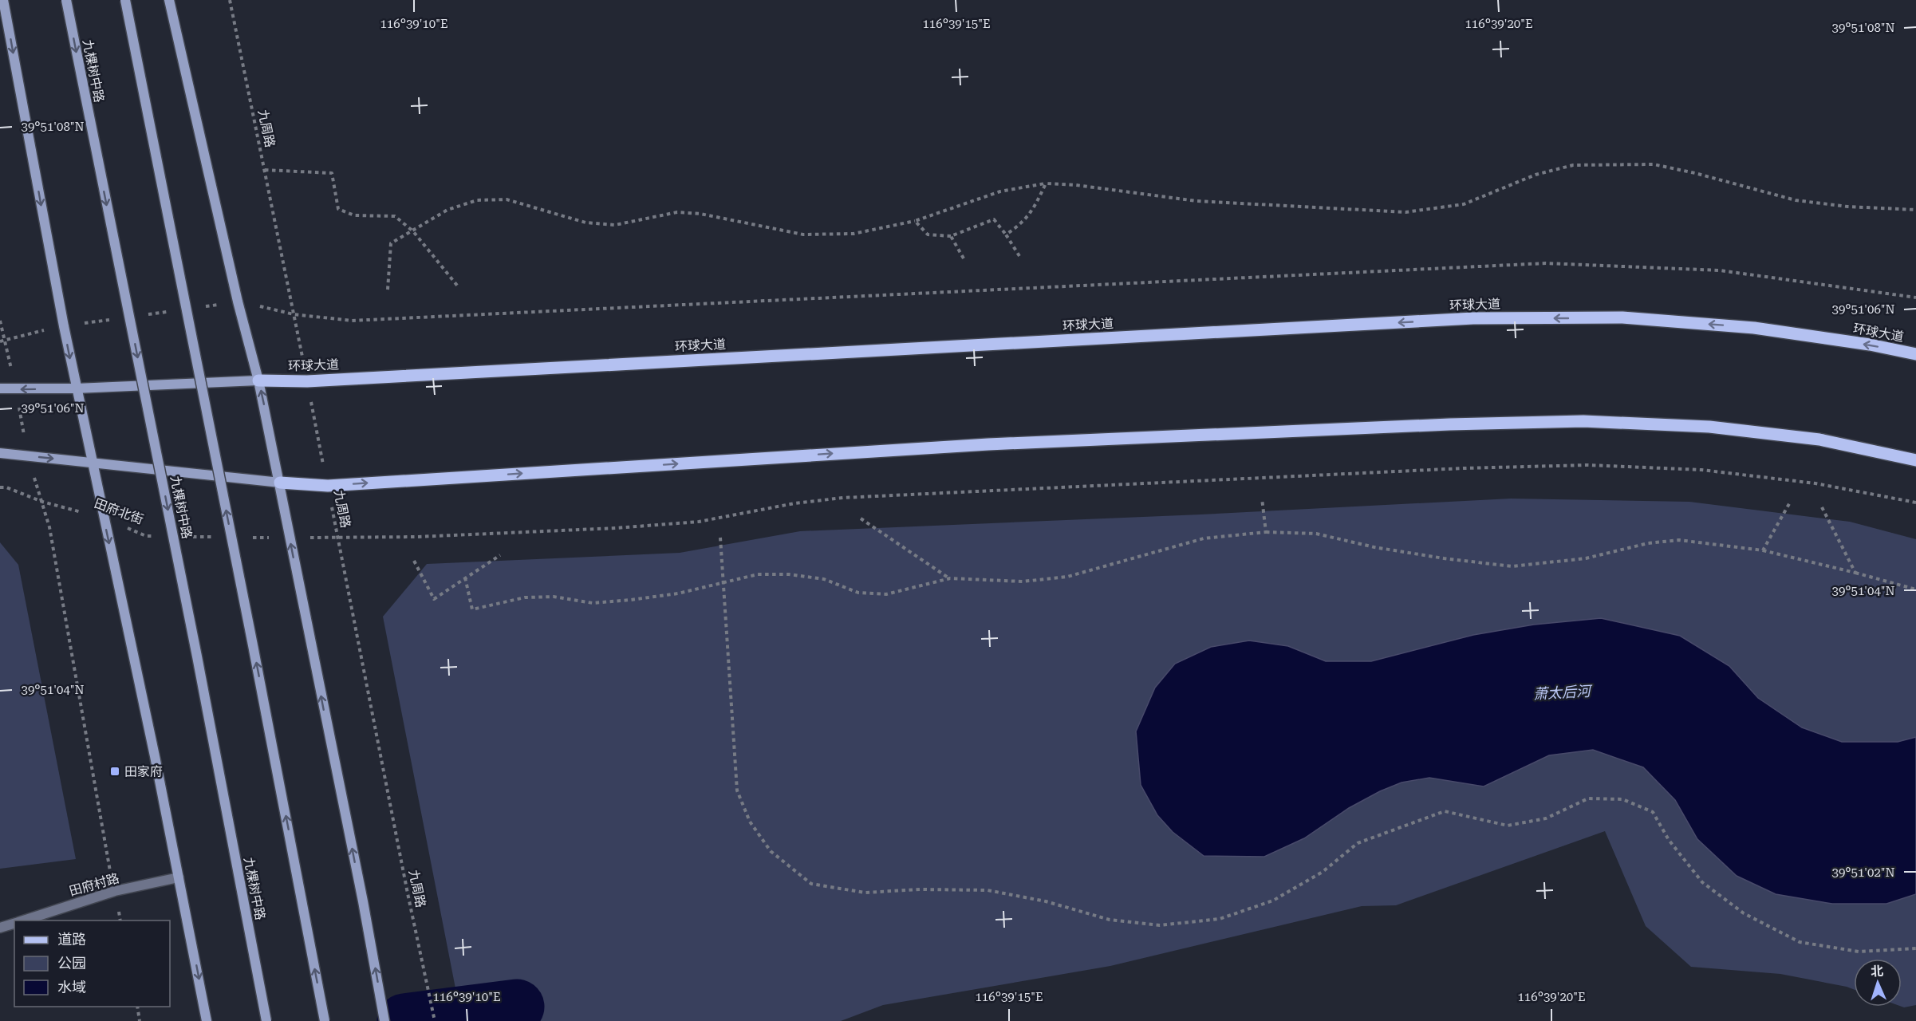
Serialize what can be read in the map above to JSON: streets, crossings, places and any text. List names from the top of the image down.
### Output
{
  "streets": {
    "main road": ["九棵树中路", "环球大道"],
    "street": ["田府村路"],
    "path": ["九周路", "田府北街"]
  },
  "crossings": [
    ["九周路", "环球大道"]
  ],
  "water": ["萧太后河"],
  "places": {
    "transit": ["田家府"]
  },
  "legend": ["道路", "公园", "水域"],
  "north": "top",
  "coordinates": [
    "116°39'10\"E",
    "116°39'15\"E",
    "116°39'20\"E",
    "39°51'08\"N",
    "39°51'06\"N",
    "39°51'04\"N",
    "39°51'02\"N"
  ]
}
